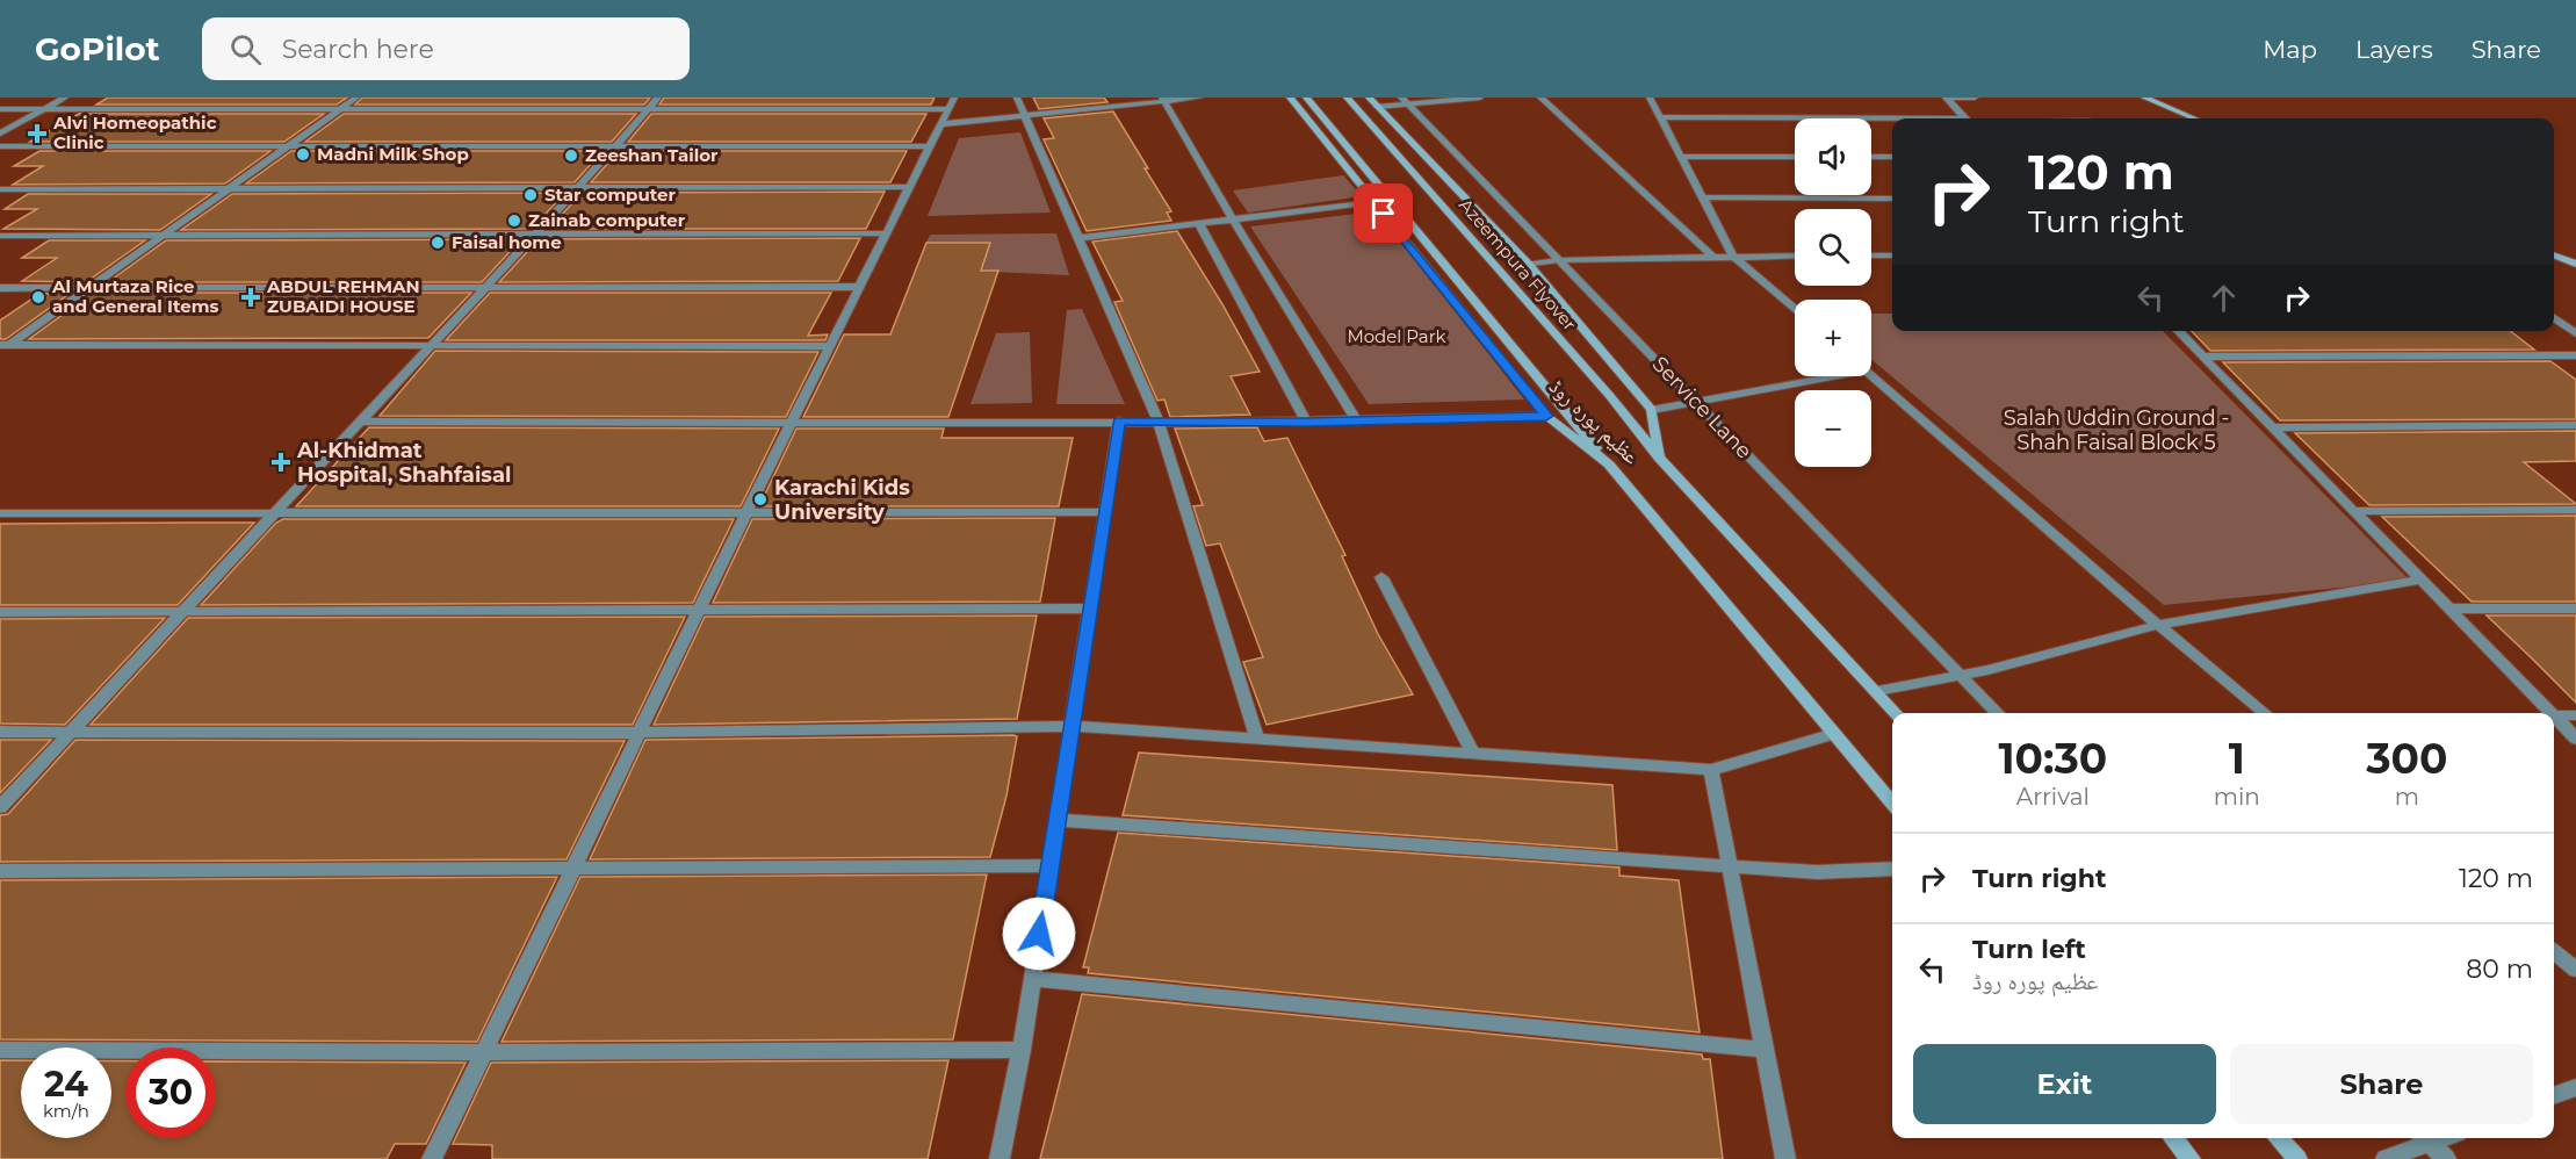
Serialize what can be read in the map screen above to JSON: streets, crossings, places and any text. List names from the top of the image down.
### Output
{
  "streets": {
    "main road": ["Azeempura Flyover", "عظیم پورہ روڈ"],
    "street": ["Service Lane"]
  },
  "crossings": [
    ["Azeempura Flyover", "عظیم پورہ روڈ"]
  ],
  "parks": ["Model Park", "Salah Uddin Ground - Shah Faisal Block 5"],
  "places": {
    "health": ["Alvi Homeopathic Clinic", "ABDUL REHMAN ZUBAIDI HOUSE", "Al-Khidmat Hospital, Shahfaisal"],
    "other": [
      "Madni Milk Shop",
      "Zeeshan Tailor",
      "Star computer",
      "Zainab computer",
      "Faisal home",
      "Al Murtaza Rice and General Items",
      "Karachi Kids University"
    ]
  },
  "page": {
    "header": "GoPilot",
    "search": "Search here",
    "nav": ["Map", "Layers", "Share"],
    "map_buttons": ["+", "−"],
    "turn": ["120 m", "Turn right"],
    "eta": [
      "10:30",
      "Arrival",
      "1",
      "min",
      "300",
      "m"
    ],
    "list": [
      {
        "name": "Turn right",
        "value": "120 m"
      },
      {
        "name": "Turn left",
        "note": "عظیم پورہ روڈ",
        "value": "80 m"
      }
    ],
    "buttons": ["Exit", "Share"],
    "speed": "24 km/h",
    "limit": "30"
  }
}
